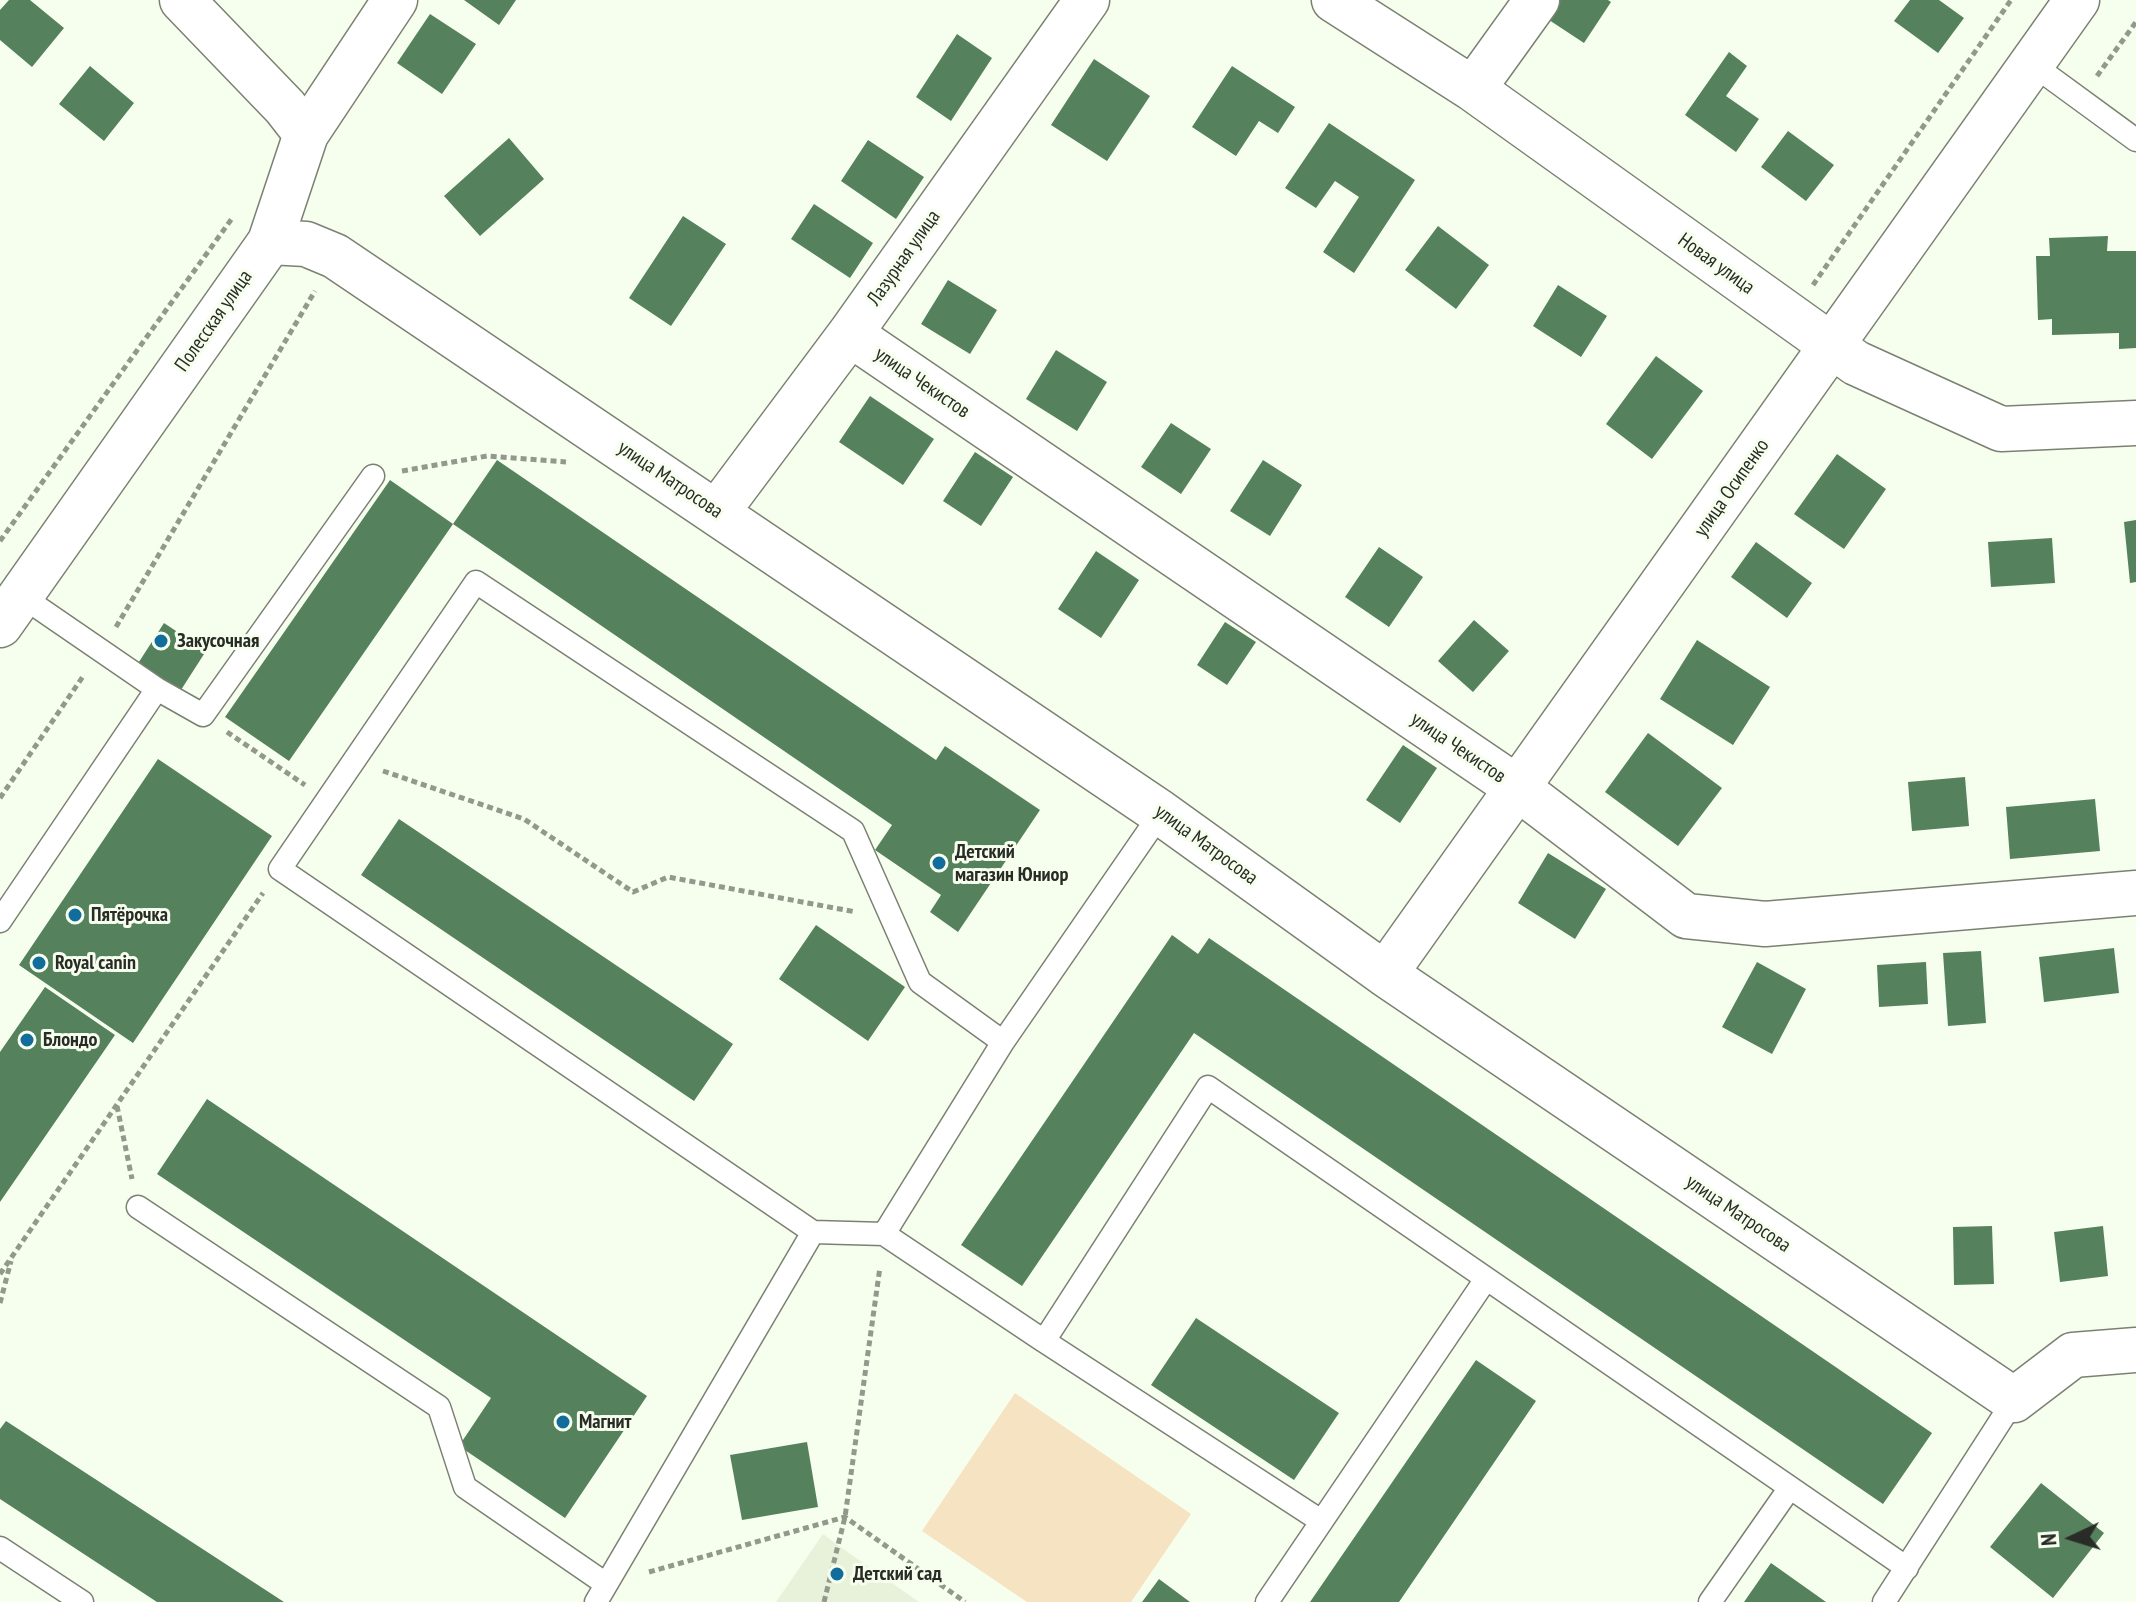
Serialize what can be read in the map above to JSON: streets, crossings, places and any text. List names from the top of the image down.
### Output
{
  "streets": {
    "street": [
      "Лазурная улица",
      "Новая улица",
      "Полесская улица",
      "улица Чекистов",
      "улица Матросова",
      "улица Осипенко"
    ]
  },
  "crossings": [
    ["Лазурная улица", "улица Чекистов"],
    ["Лазурная улица", "улица Матросова"],
    ["Новая улица", "улица Осипенко"],
    ["Полесская улица", "улица Матросова"],
    ["улица Чекистов", "улица Осипенко"],
    ["улица Матросова", "улица Осипенко"]
  ],
  "places": [
    "Закусочная",
    "Детский магазин Юниор",
    "Пятёрочка",
    "Royal canin",
    "Блондо",
    "Магнит",
    "Детский сад"
  ],
  "north": "left"
}
